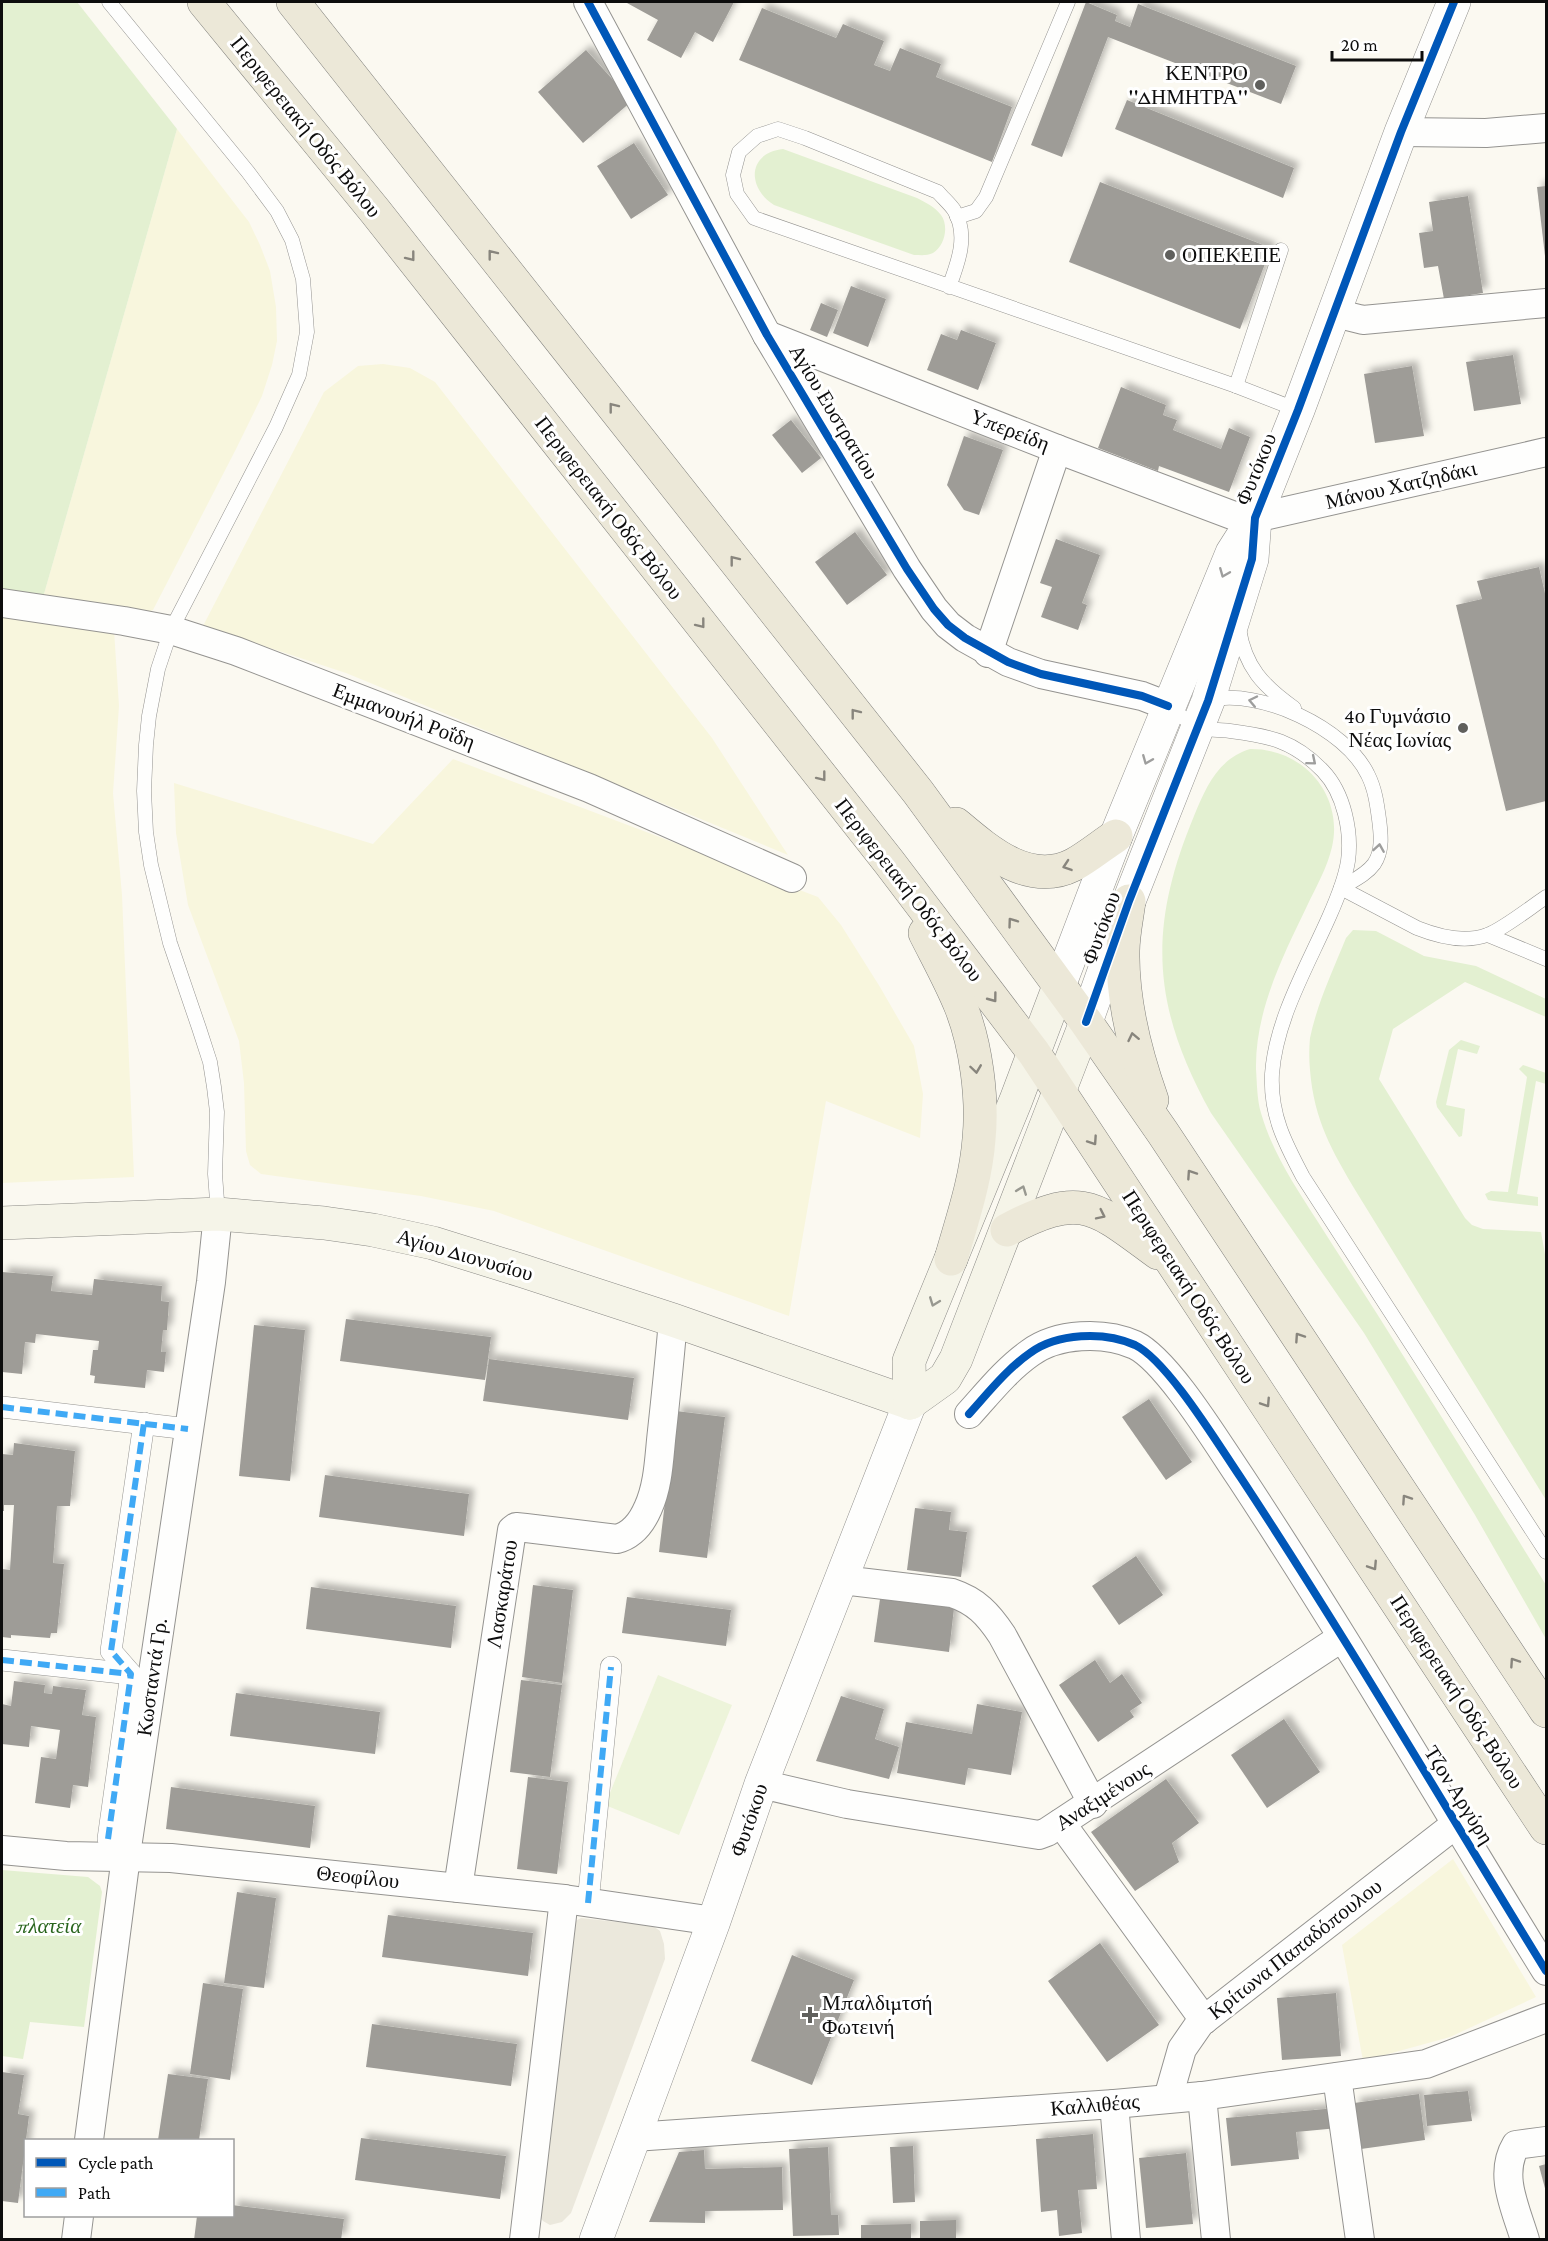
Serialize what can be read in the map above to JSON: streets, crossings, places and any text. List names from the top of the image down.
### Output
{
  "streets": {
    "main road": ["Περιφερειακή Οδός Βόλου", "Φυτόκου", "Αγίου Διονυσίου"],
    "street": [
      "Αγίου Ευστρατίου",
      "Υπερείδη",
      "Μάνου Χατζηδάκι",
      "Εμμανουήλ Ροΐδη",
      "Λασκαράτου",
      "Κωσταντά Γρ.",
      "Τζον Αργύρη",
      "Αναξιμένους",
      "Θεοφίλου",
      "Κρίτωνα Παπαδόπουλου",
      "Καλλιθέας"
    ]
  },
  "crossings": [
    ["Περιφερειακή Οδός Βόλου", "Φυτόκου"],
    ["Αγίου Ευστρατίου", "Υπερείδη"],
    ["Αγίου Ευστρατίου", "Φυτόκου"],
    ["Υπερείδη", "Φυτόκου"],
    ["Υπερείδη", "Μάνου Χατζηδάκι"],
    ["Φυτόκου", "Μάνου Χατζηδάκι"],
    ["Φυτόκου", "Αγίου Διονυσίου"],
    ["Φυτόκου", "Αναξιμένους"],
    ["Φυτόκου", "Θεοφίλου"],
    ["Φυτόκου", "Καλλιθέας"],
    ["Αγίου Διονυσίου", "Λασκαράτου"],
    ["Αγίου Διονυσίου", "Κωσταντά Γρ."],
    ["Λασκαράτου", "Θεοφίλου"],
    ["Κωσταντά Γρ.", "Θεοφίλου"],
    ["Τζον Αργύρη", "Αναξιμένους"],
    ["Τζον Αργύρη", "Κρίτωνα Παπαδόπουλου"],
    ["Κρίτωνα Παπαδόπουλου", "Καλλιθέας"]
  ],
  "parks": ["πλατεία"],
  "places": {
    "other": ["ΚΕΝΤΡΟ ''ΔΗΜΗΤΡΑ''", "ΟΠΕΚΕΠΕ", "4ο Γυμνάσιο Νέας Ιωνίας"],
    "health": ["Μπαλδιμτσή Φωτεινή"]
  },
  "legend": ["Cycle path", "Path"],
  "scale_bar": "20 m"
}
